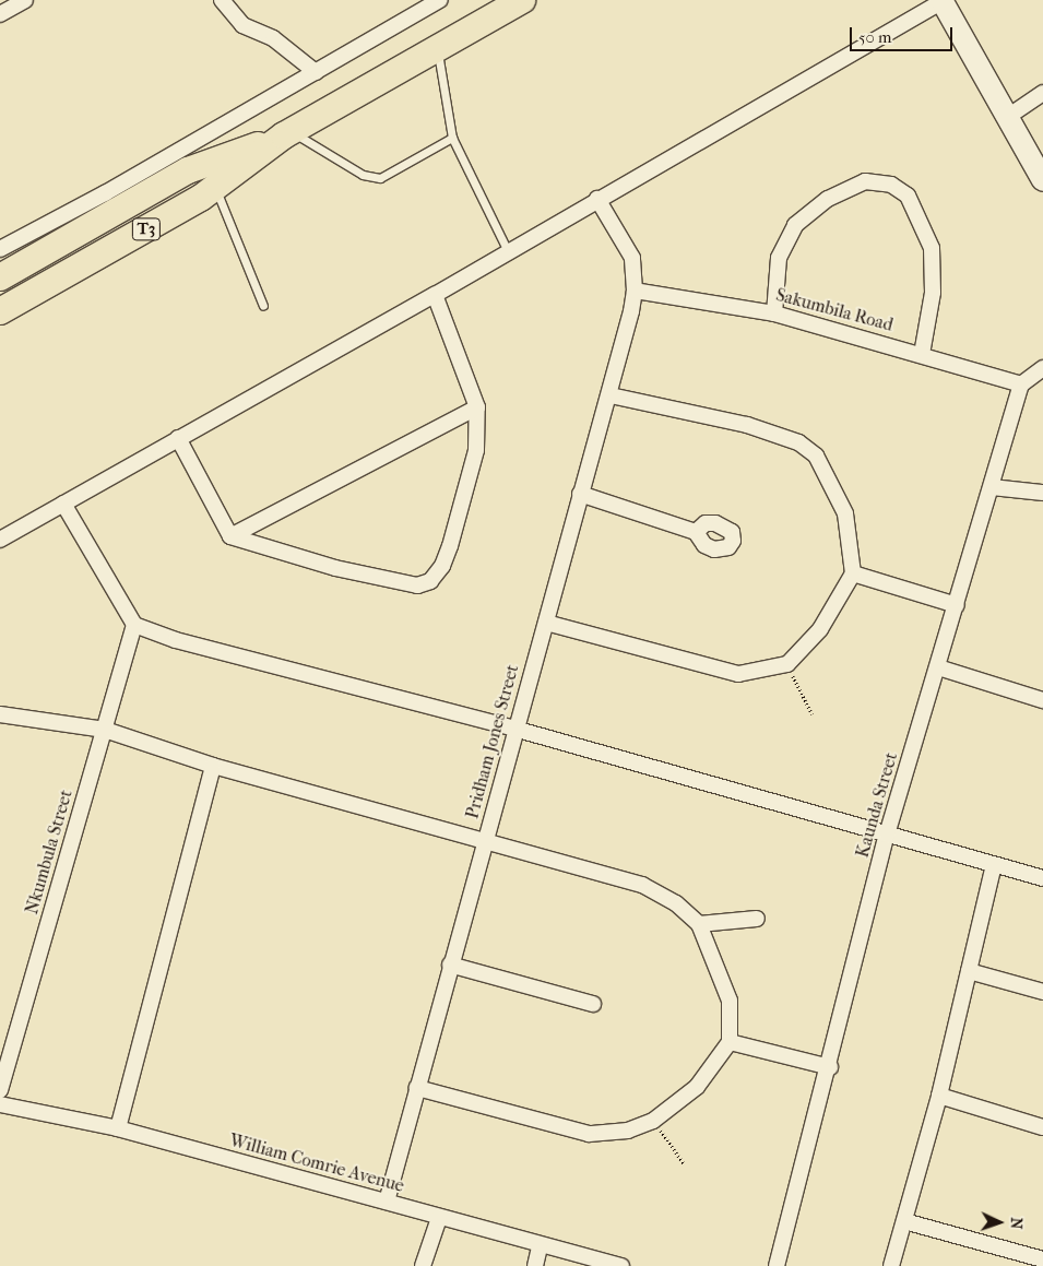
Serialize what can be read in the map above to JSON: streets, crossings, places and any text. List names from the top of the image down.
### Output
{
  "streets": {
    "highway": ["T3"],
    "street": [
      "Sakumbila Road",
      "Pridham Jones Street",
      "Kaunda Street",
      "Nkumbula Street",
      "William Comrie Avenue"
    ]
  },
  "crossings": [
    ["Sakumbila Road", "Pridham Jones Street"],
    ["Sakumbila Road", "Kaunda Street"],
    ["Pridham Jones Street", "William Comrie Avenue"]
  ],
  "scale_bar": "50 m",
  "north": "right"
}
